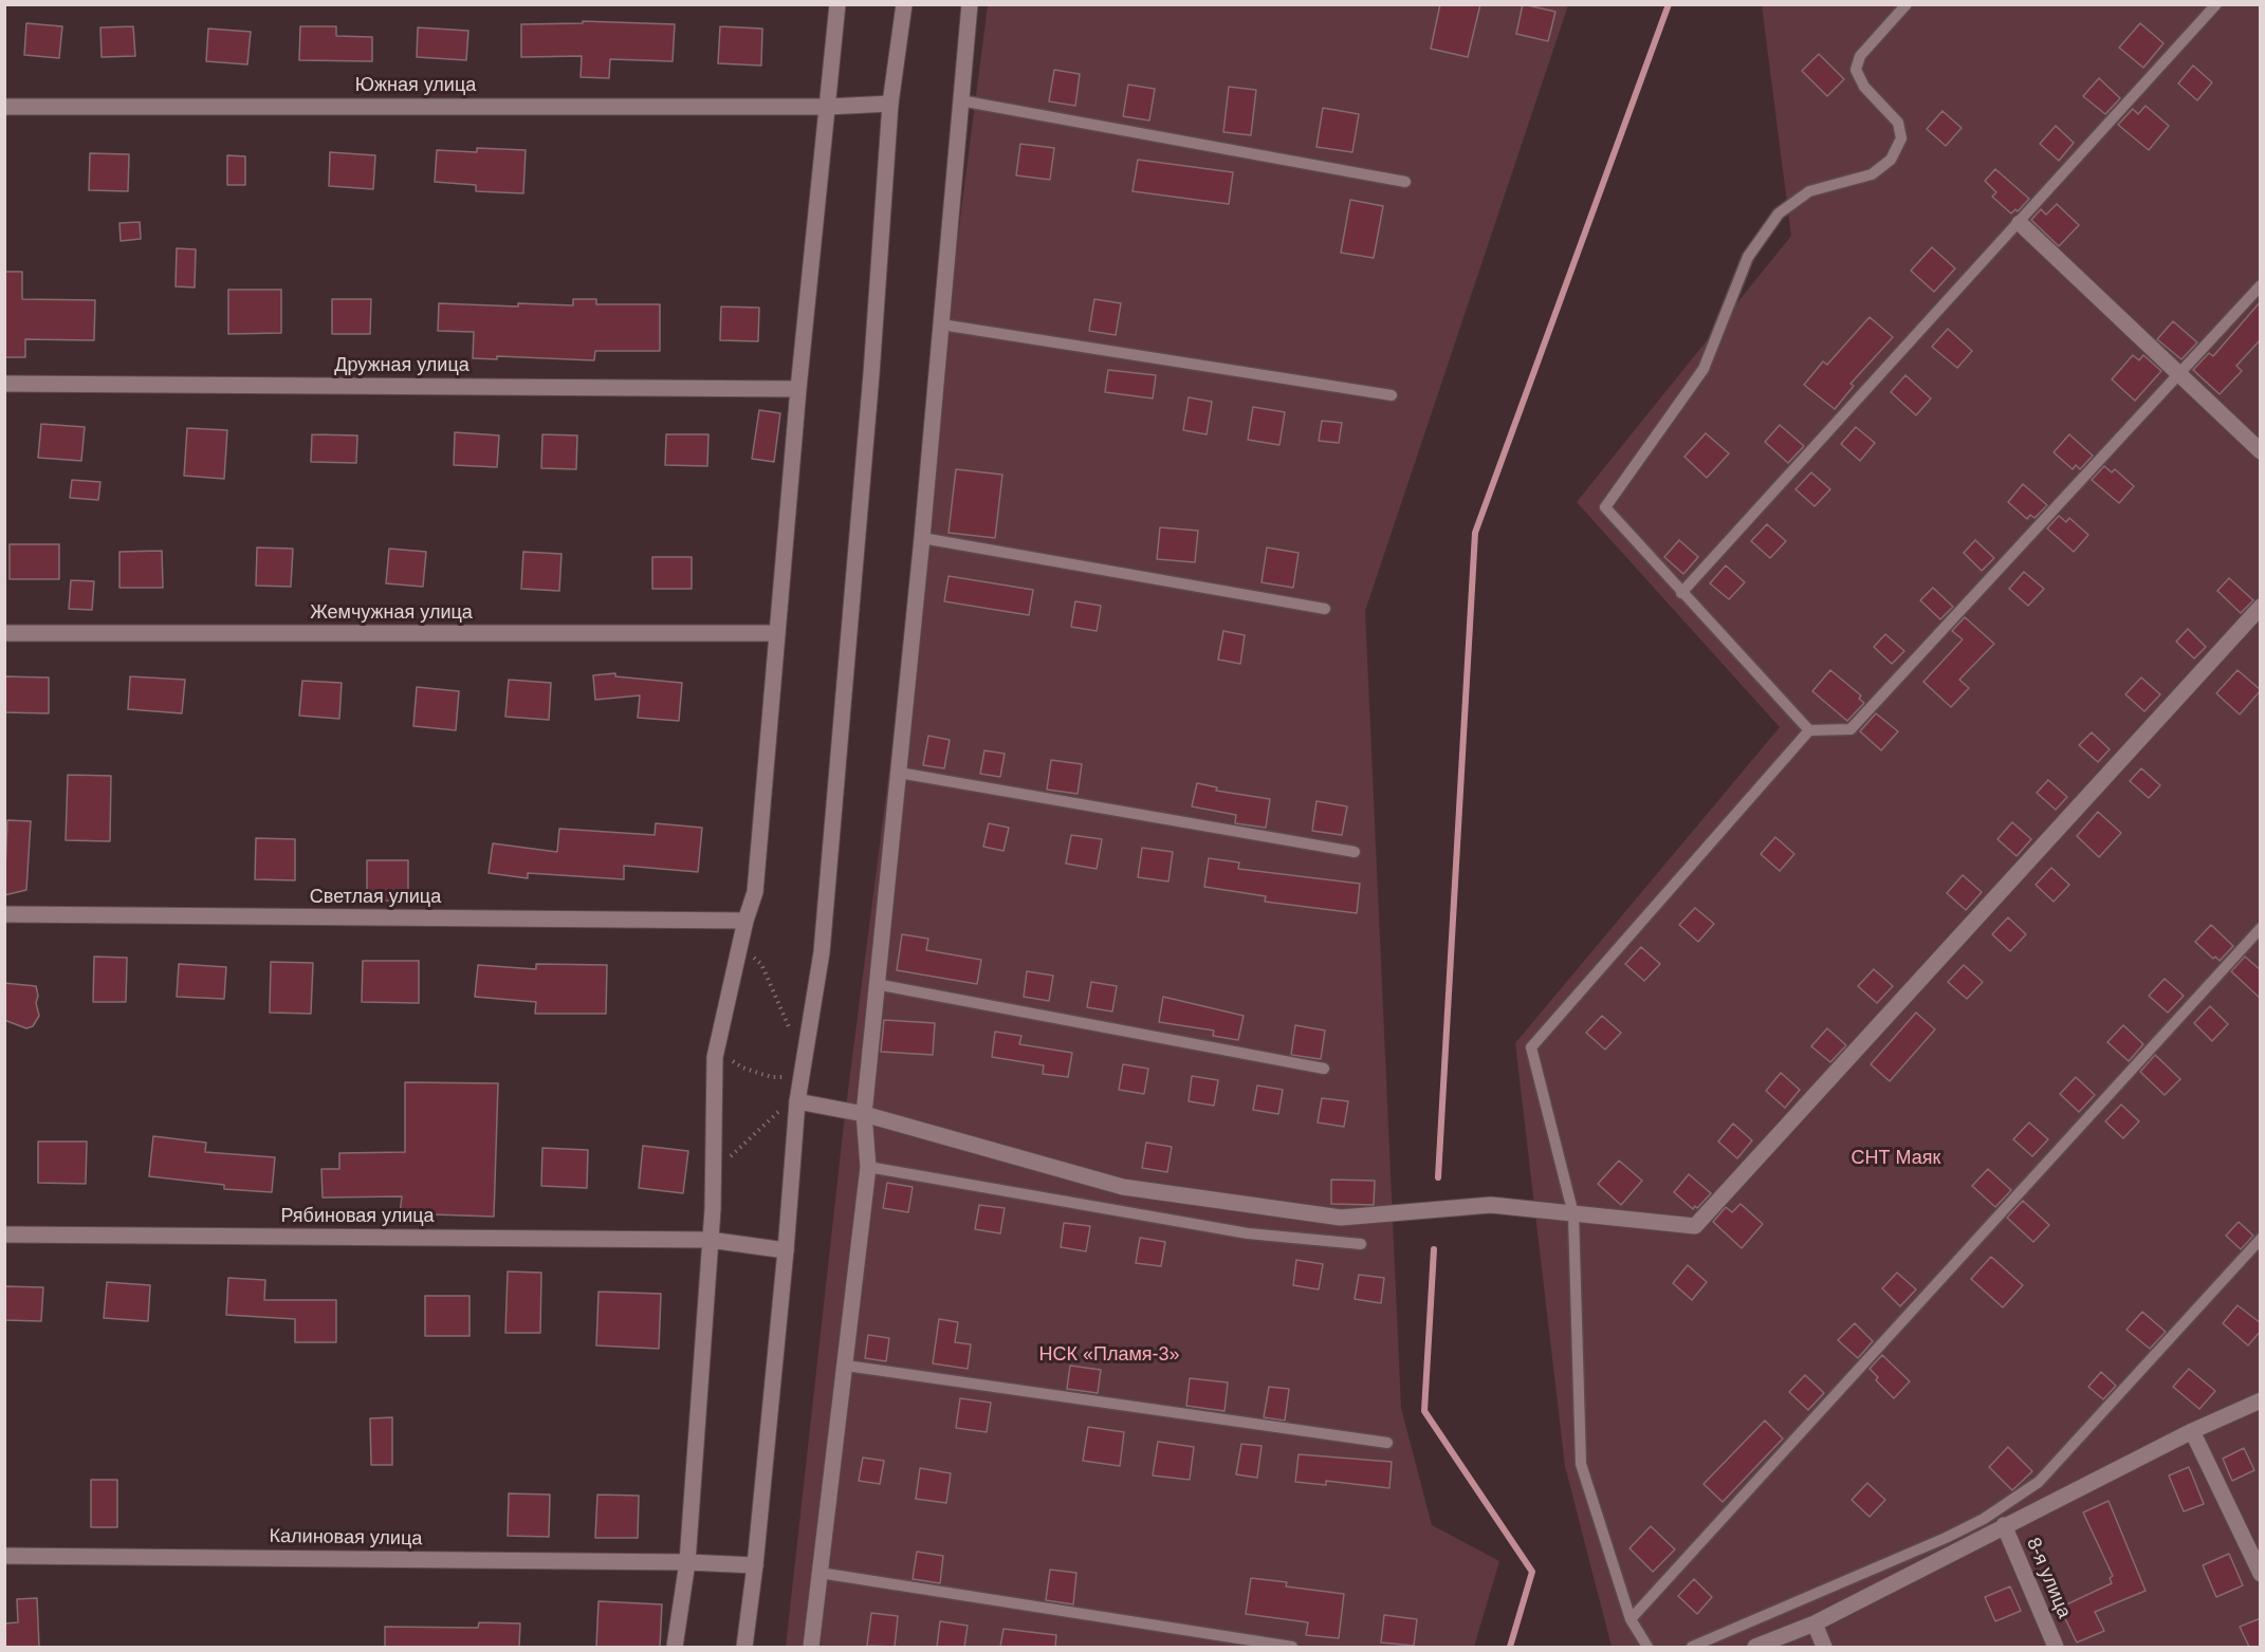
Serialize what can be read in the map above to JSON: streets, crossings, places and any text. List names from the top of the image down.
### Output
{
  "streets": {
    "street": [
      "Южная улица",
      "Дружная улица",
      "Жемчужная улица",
      "Светлая улица",
      "Рябиновая улица",
      "Калиновая улица",
      "8-я улица"
    ]
  },
  "parks": ["СНТ Маяк", "НСК «Пламя-3»"]
}
